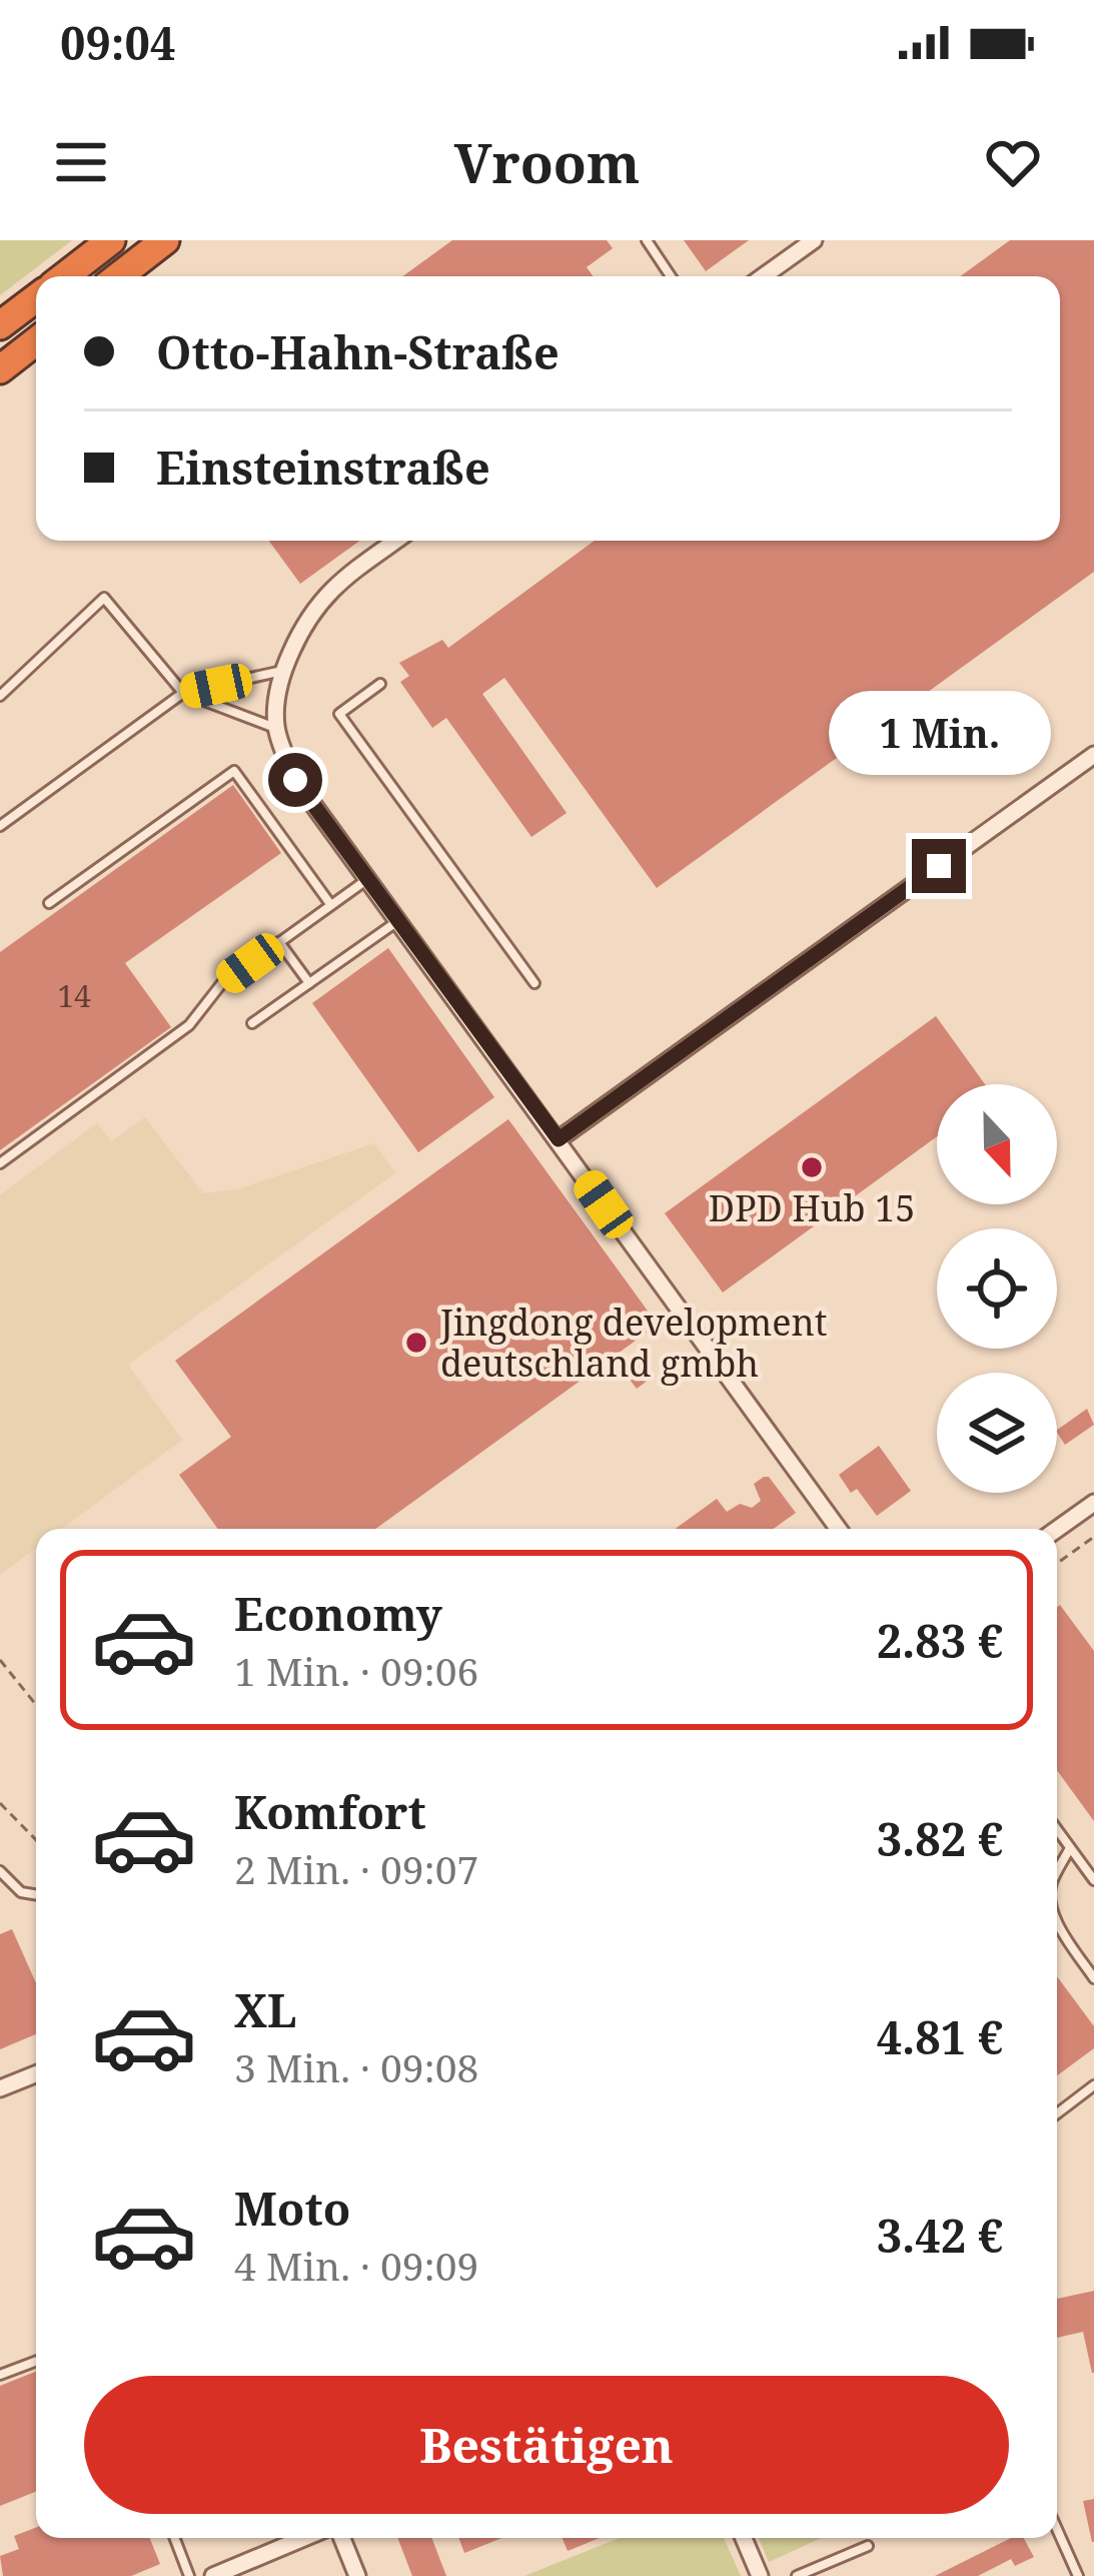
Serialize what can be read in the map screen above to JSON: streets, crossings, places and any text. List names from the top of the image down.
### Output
{
  "places": ["DPD Hub 15", "Jingdong development deutschland gmbh"],
  "house_numbers": ["14"],
  "north": "bottom",
  "page": {
    "status": "09:04",
    "header": "Vroom",
    "banner": ["Otto-Hahn-Straße", "Einsteinstraße"],
    "bubble": "1 Min.",
    "list": [
      {
        "name": "Economy",
        "note": "1 Min. · 09:06",
        "value": "2.83 €"
      },
      {
        "name": "Komfort",
        "note": "2 Min. · 09:07",
        "value": "3.82 €"
      },
      {
        "name": "XL",
        "note": "3 Min. · 09:08",
        "value": "4.81 €"
      },
      {
        "name": "Moto",
        "note": "4 Min. · 09:09",
        "value": "3.42 €"
      }
    ],
    "buttons": "Bestätigen"
  }
}
